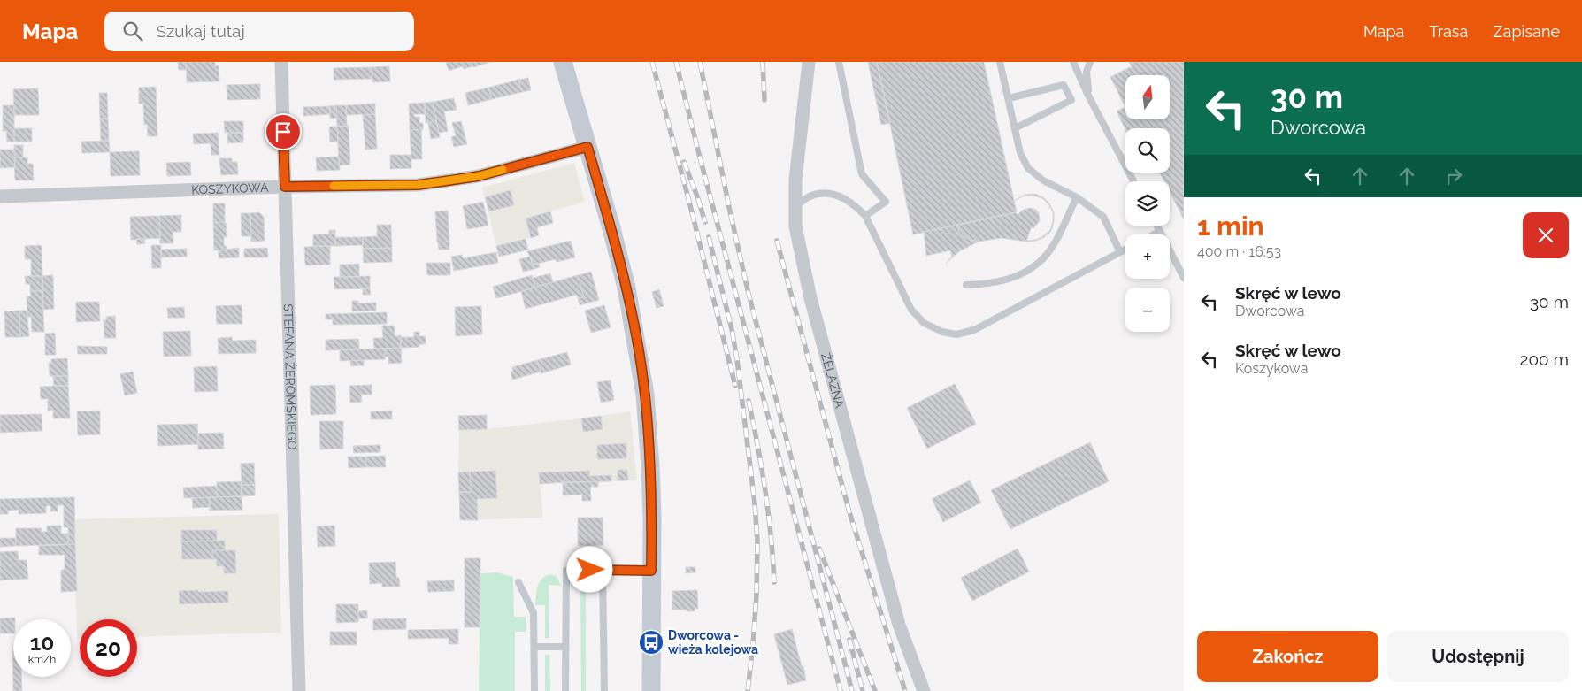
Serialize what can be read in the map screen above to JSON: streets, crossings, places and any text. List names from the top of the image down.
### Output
{
  "streets": {
    "street": ["KOSZYKOWA", "STEFANA ŻEROMSKIEGO", "ŻELAZNA"]
  },
  "crossings": [
    ["KOSZYKOWA", "STEFANA ŻEROMSKIEGO"]
  ],
  "places": {
    "bus stop": ["Dworcowa - wieża kolejowa"]
  },
  "north": "top",
  "page": {
    "header": "Mapa",
    "search": "Szukaj tutaj",
    "nav": ["Mapa", "Trasa", "Zapisane"],
    "turn": ["30 m", "Dworcowa"],
    "map_buttons": ["+", "−"],
    "heading": ["1 min", "400 m · 16:53"],
    "list": [
      {
        "name": "Skręć w lewo",
        "note": "Dworcowa",
        "value": "30 m"
      },
      {
        "name": "Skręć w lewo",
        "note": "Koszykowa",
        "value": "200 m"
      }
    ],
    "speed": "10 km/h",
    "limit": "20",
    "buttons": ["Zakończ", "Udostępnij"]
  }
}
